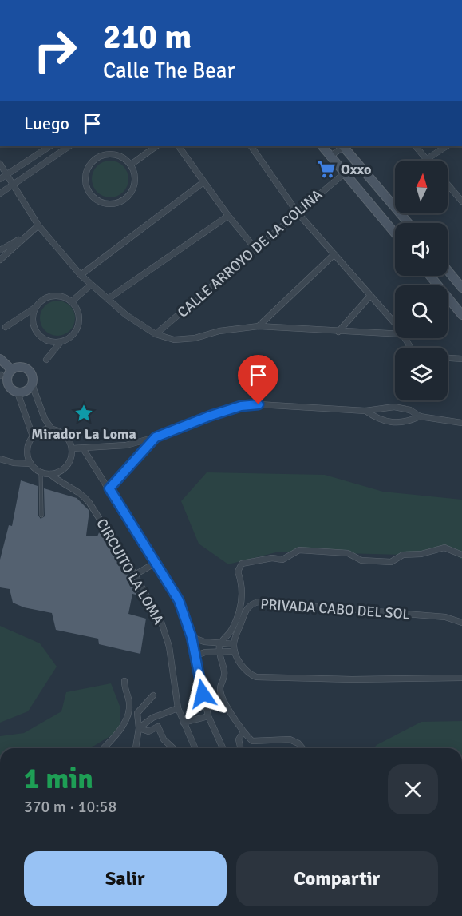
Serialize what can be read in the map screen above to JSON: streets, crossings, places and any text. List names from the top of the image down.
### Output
{
  "streets": {
    "street": ["CALLE ARROYO DE LA COLINA", "CIRCUITO LA LOMA", "PRIVADA CABO DEL SOL"]
  },
  "places": {
    "supermarket": ["Oxxo"],
    "place": ["Mirador La Loma"]
  },
  "north": "top",
  "page": {
    "turn": ["210 m", "Calle The Bear"],
    "then": "Luego",
    "heading": ["1 min", "370 m · 10:58"],
    "buttons": ["Salir", "Compartir"]
  }
}
